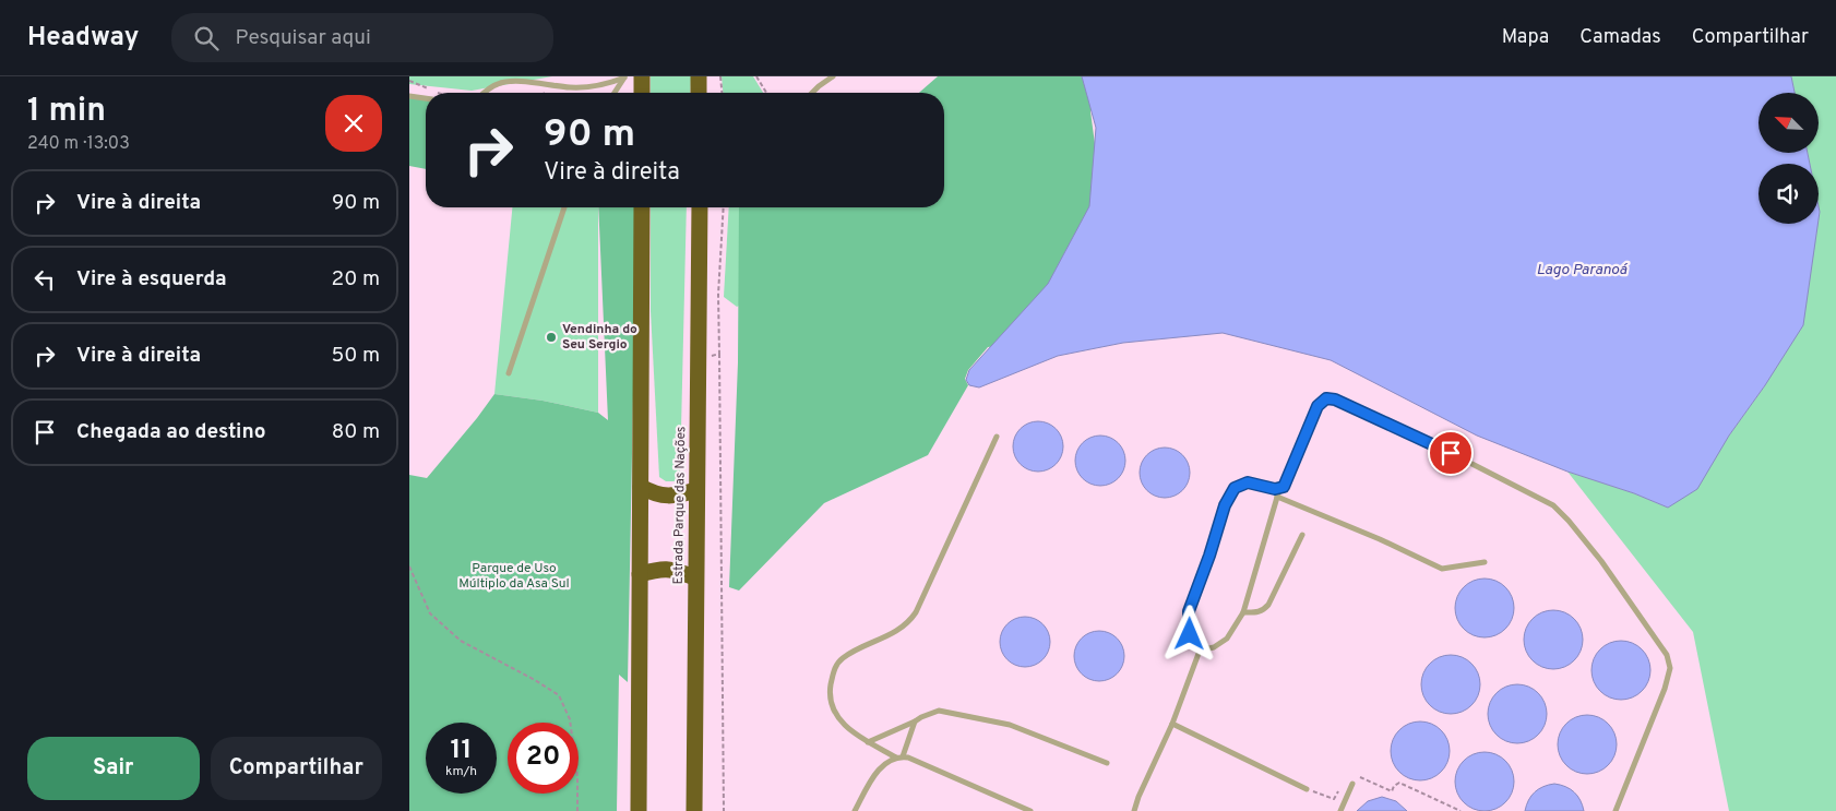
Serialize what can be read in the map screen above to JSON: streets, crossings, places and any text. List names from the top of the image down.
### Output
{
  "streets": {
    "highway": ["Estrada Parque das Nações"]
  },
  "water": ["Lago Paranoá"],
  "parks": ["Parque de Uso Múltiplo da Asa Sul"],
  "places": ["Vendinha do Seu Sergio"],
  "north": "top left",
  "page": {
    "header": "Headway",
    "search": "Pesquisar aqui",
    "nav": ["Mapa", "Camadas", "Compartilhar"],
    "heading": ["1 min", "240 m · 13:03"],
    "turn": ["90 m", "Vire à direita"],
    "list": [
      {
        "name": "Vire à direita",
        "value": "90 m"
      },
      {
        "name": "Vire à esquerda",
        "value": "20 m"
      },
      {
        "name": "Vire à direita",
        "value": "50 m"
      },
      {
        "name": "Chegada ao destino",
        "value": "80 m"
      }
    ],
    "speed": "11 km/h",
    "limit": "20",
    "buttons": ["Sair", "Compartilhar"]
  }
}
